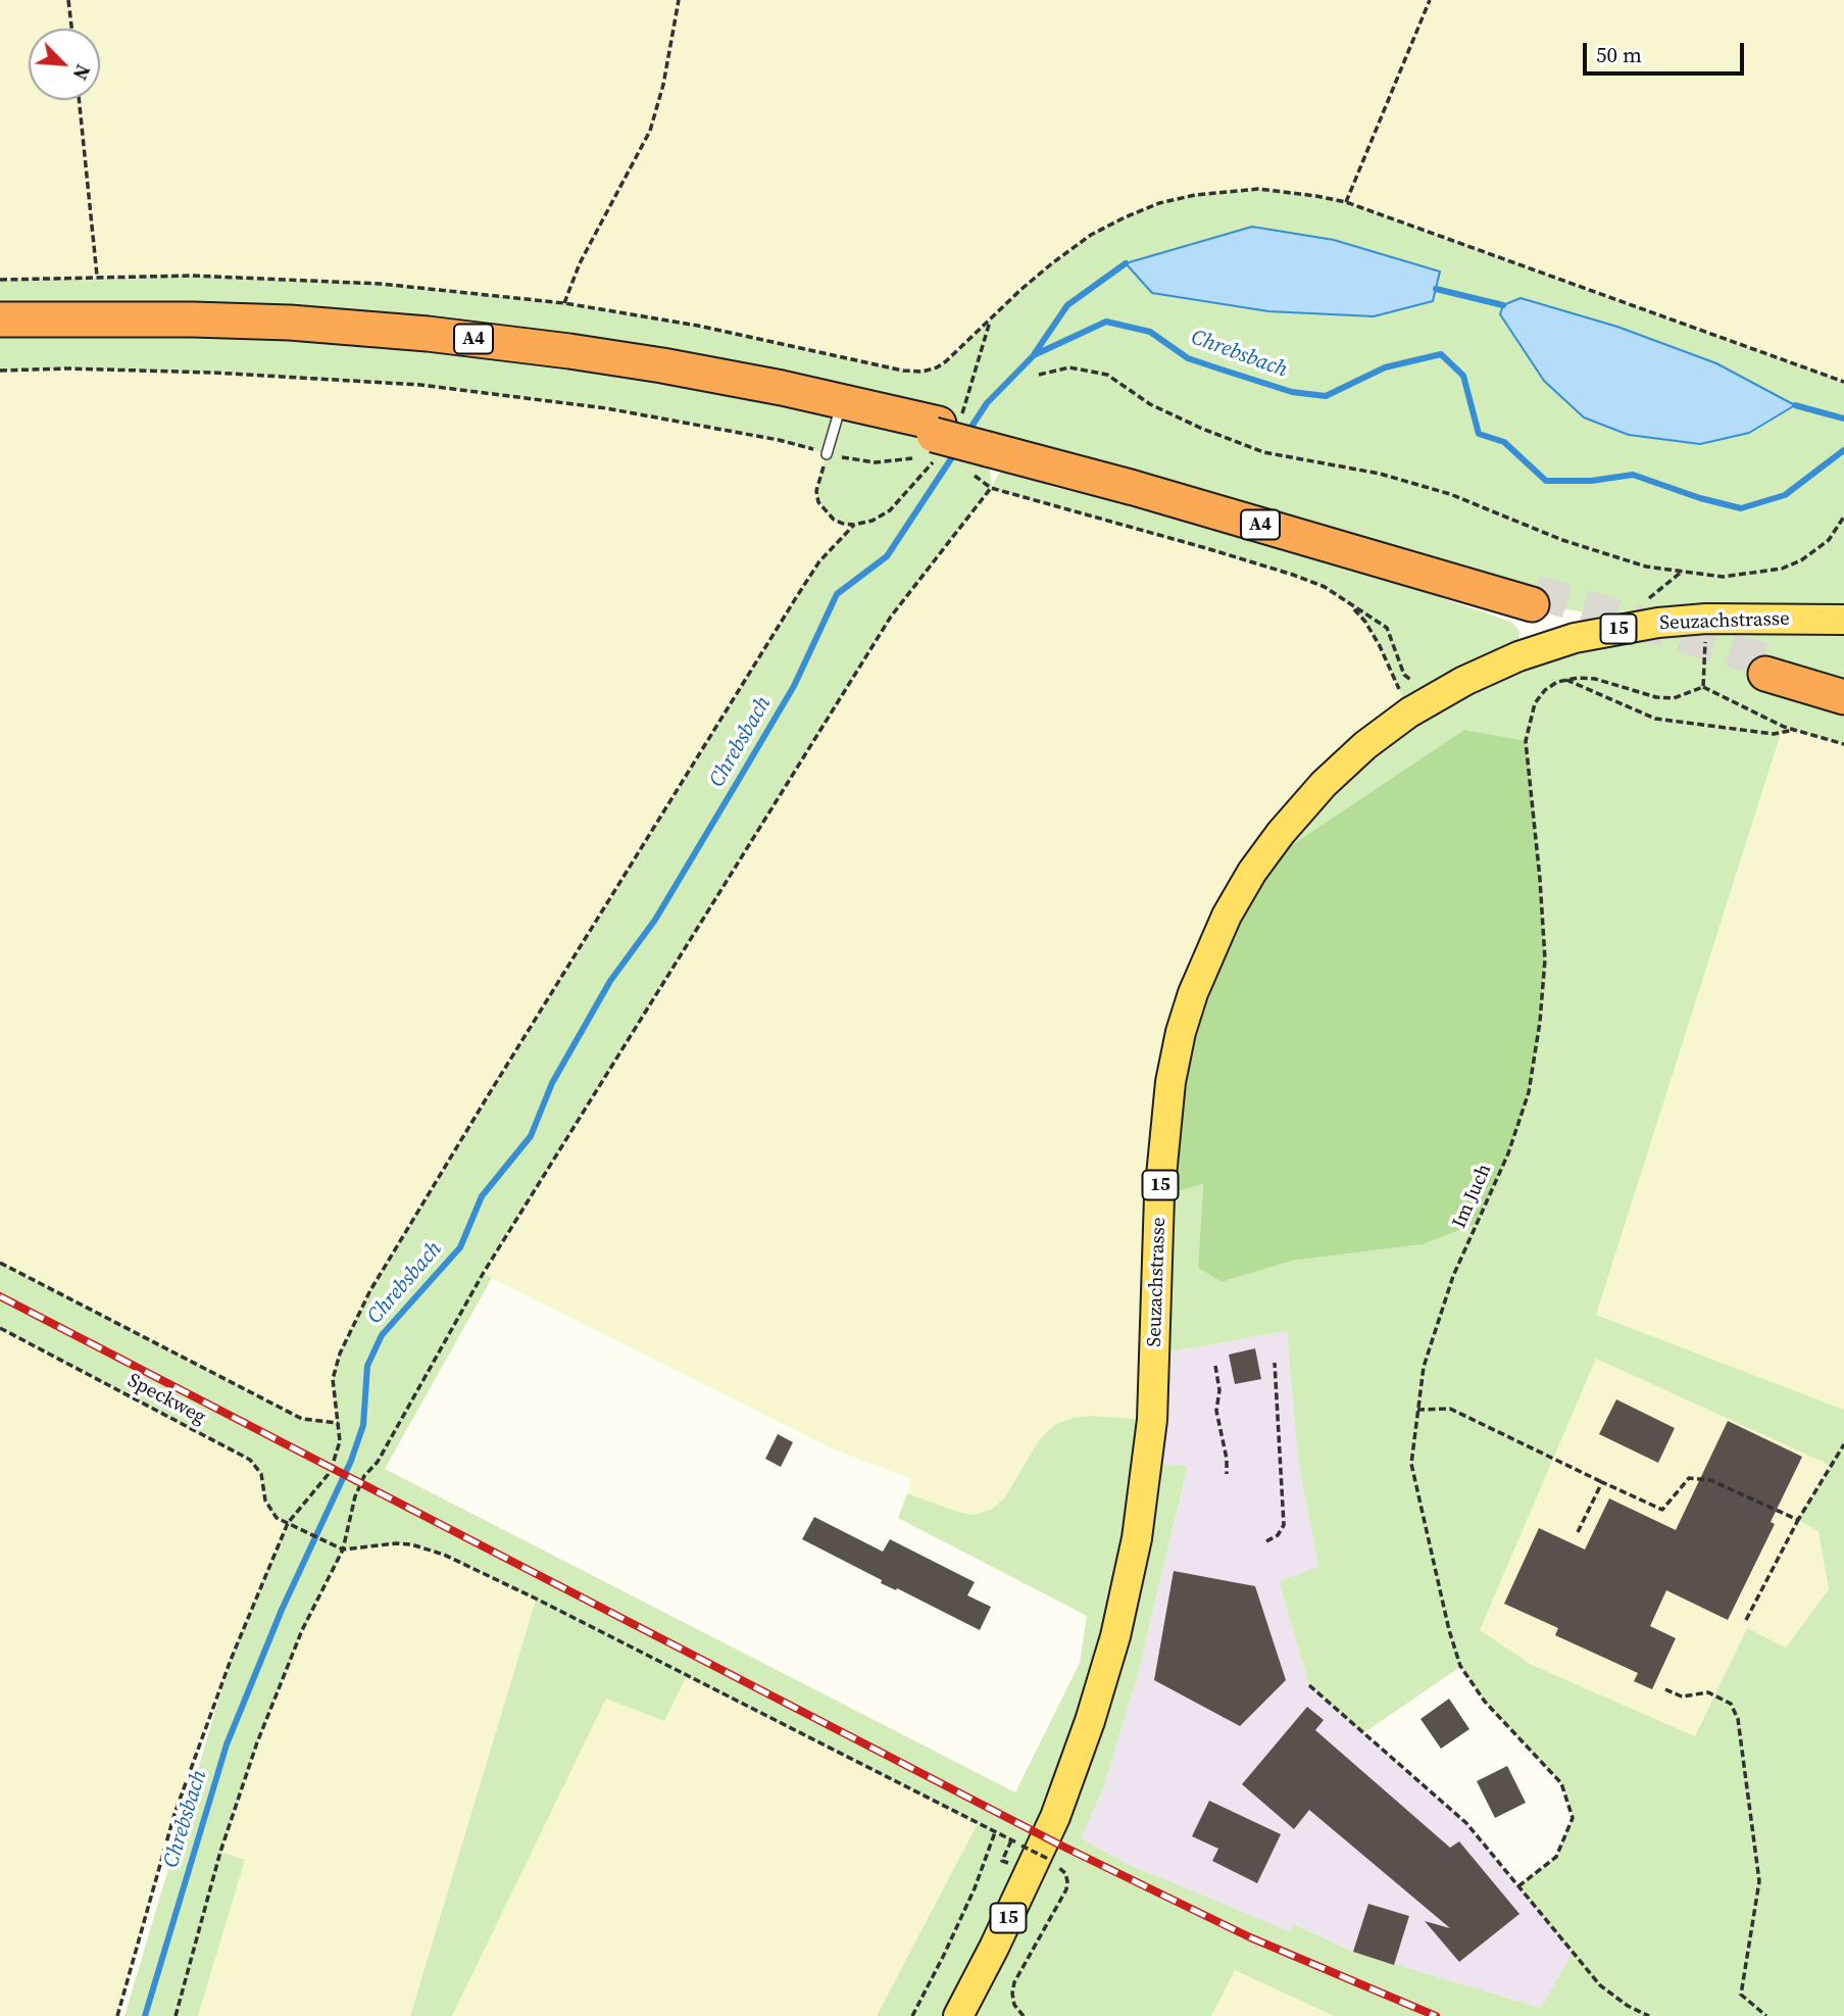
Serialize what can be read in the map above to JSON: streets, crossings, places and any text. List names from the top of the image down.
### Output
{
  "streets": {
    "highway": ["A4"],
    "main road": ["Seuzachstrasse", "15"],
    "path": ["Im Juch", "Speckweg"]
  },
  "water": ["Chrebsbach"],
  "scale_bar": "50 m",
  "north": "bottom right"
}
